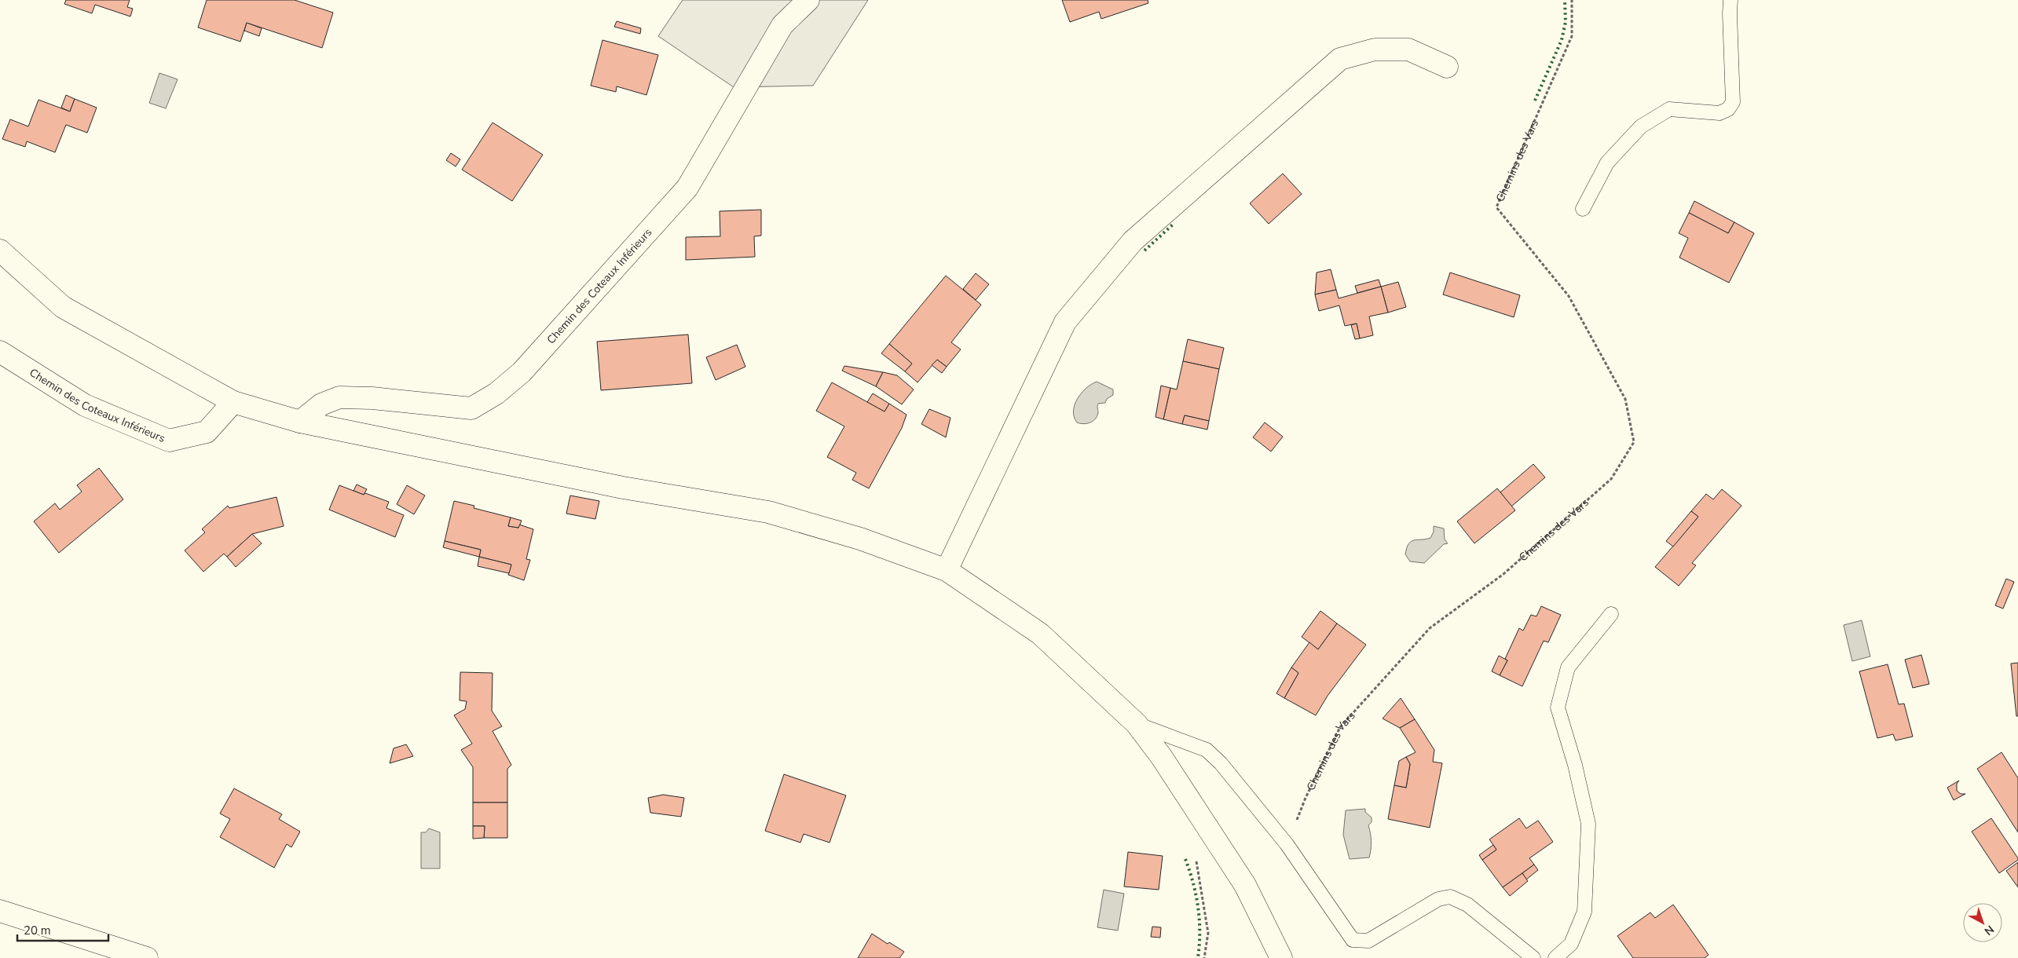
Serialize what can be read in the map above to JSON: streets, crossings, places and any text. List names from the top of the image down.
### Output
{
  "streets": {
    "street": ["Chemin des Coteaux Inférieurs"],
    "path": ["Chemins des Vars"]
  },
  "scale_bar": "20 m",
  "north": "bottom right"
}
